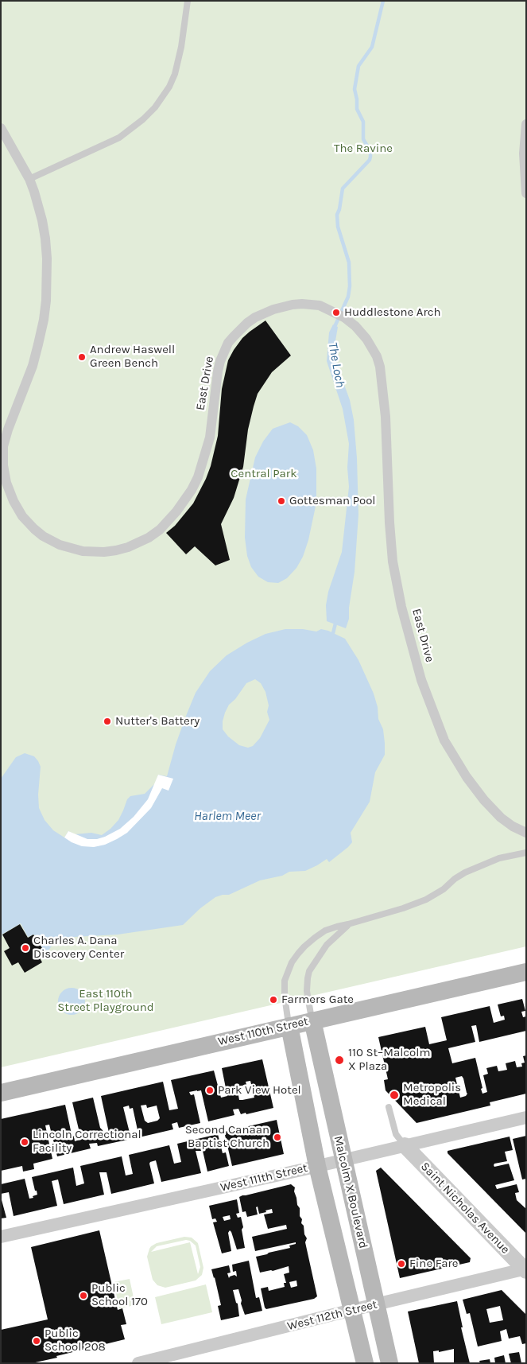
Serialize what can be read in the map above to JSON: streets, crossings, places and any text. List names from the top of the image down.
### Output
{
  "streets": {
    "main road": ["West 110th Street", "Malcolm X Boulevard"],
    "street": [
      "East Drive",
      "West 111th Street",
      "Saint Nicholas Avenue",
      "West 112th Street"
    ]
  },
  "crossings": [
    ["West 110th Street", "Malcolm X Boulevard"],
    ["West 111th Street", "Malcolm X Boulevard"],
    ["West 111th Street", "Saint Nicholas Avenue"],
    ["Malcolm X Boulevard", "West 112th Street"],
    ["Saint Nicholas Avenue", "West 112th Street"]
  ],
  "water": ["The Loch", "Harlem Meer"],
  "parks": ["The Ravine", "Central Park", "East 110th Street Playground"],
  "places": [
    "Huddlestone Arch",
    "Andrew Haswell Green Bench",
    "Gottesman Pool",
    "Nutter's Battery",
    "Charles A. Dana Discovery Center",
    "Farmers Gate",
    "110 St–Malcolm X Plaza",
    "Park View Hotel",
    "Metropolis Medical",
    "Second Canaan Baptist Church",
    "Lincoln Correctional Facility",
    "Fine Fare",
    "Public School 170",
    "Public School 208"
  ]
}
